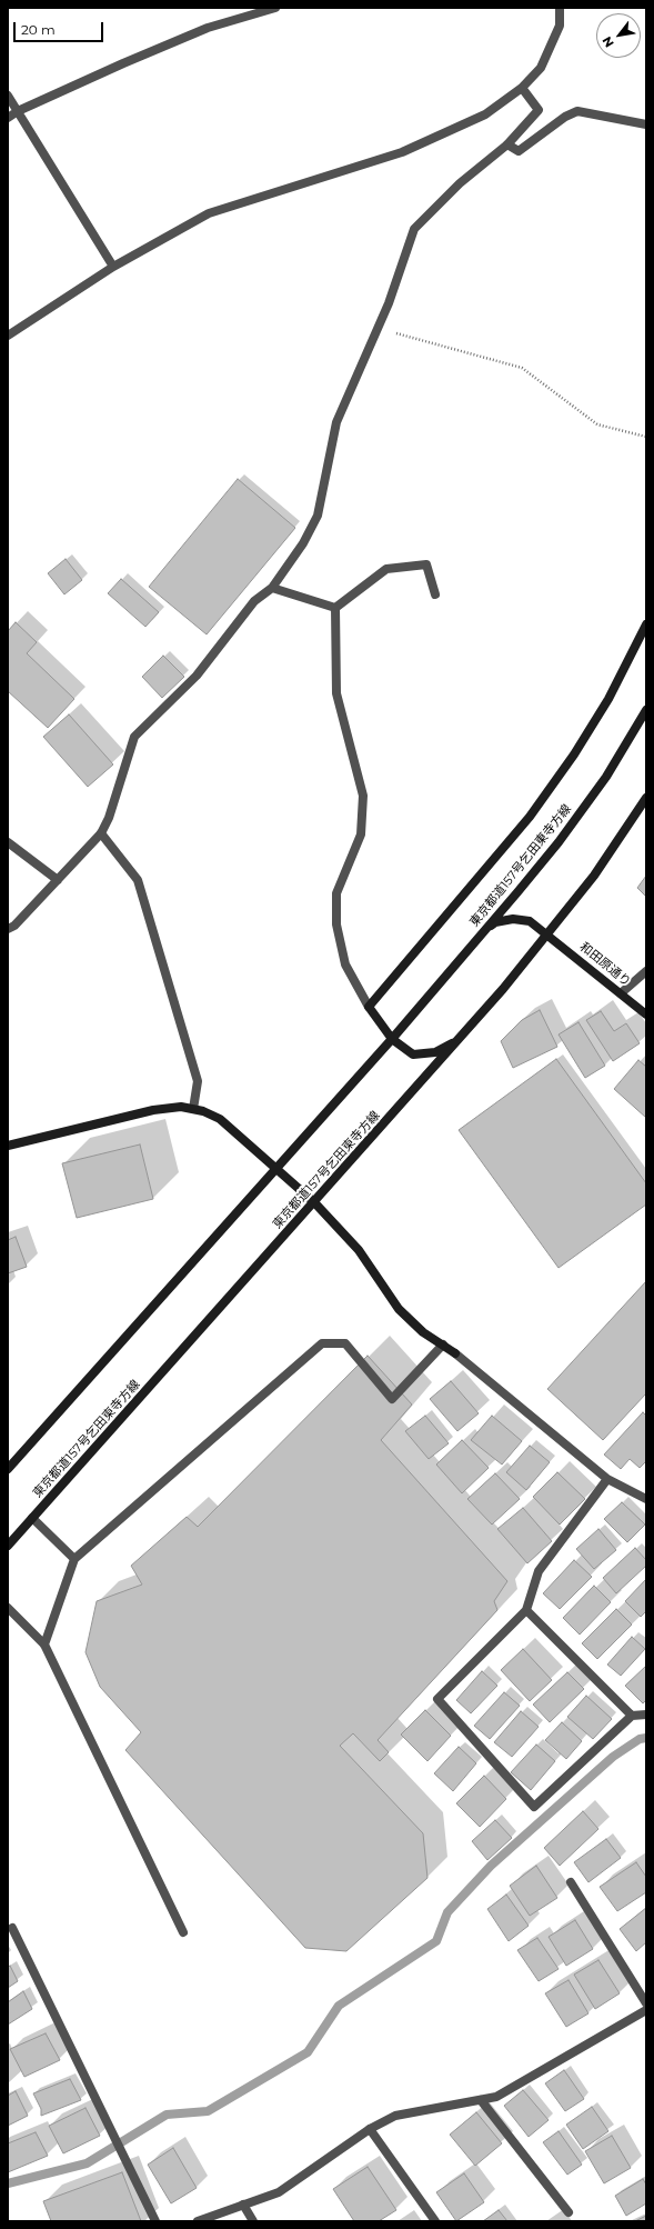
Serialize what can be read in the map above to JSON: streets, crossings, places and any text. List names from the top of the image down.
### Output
{
  "streets": {
    "main road": ["東京都道157号乞田東寺方線", "和田原通り"]
  },
  "crossings": [
    ["東京都道157号乞田東寺方線", "和田原通り"]
  ],
  "scale_bar": "20 m",
  "north": "bottom left"
}
